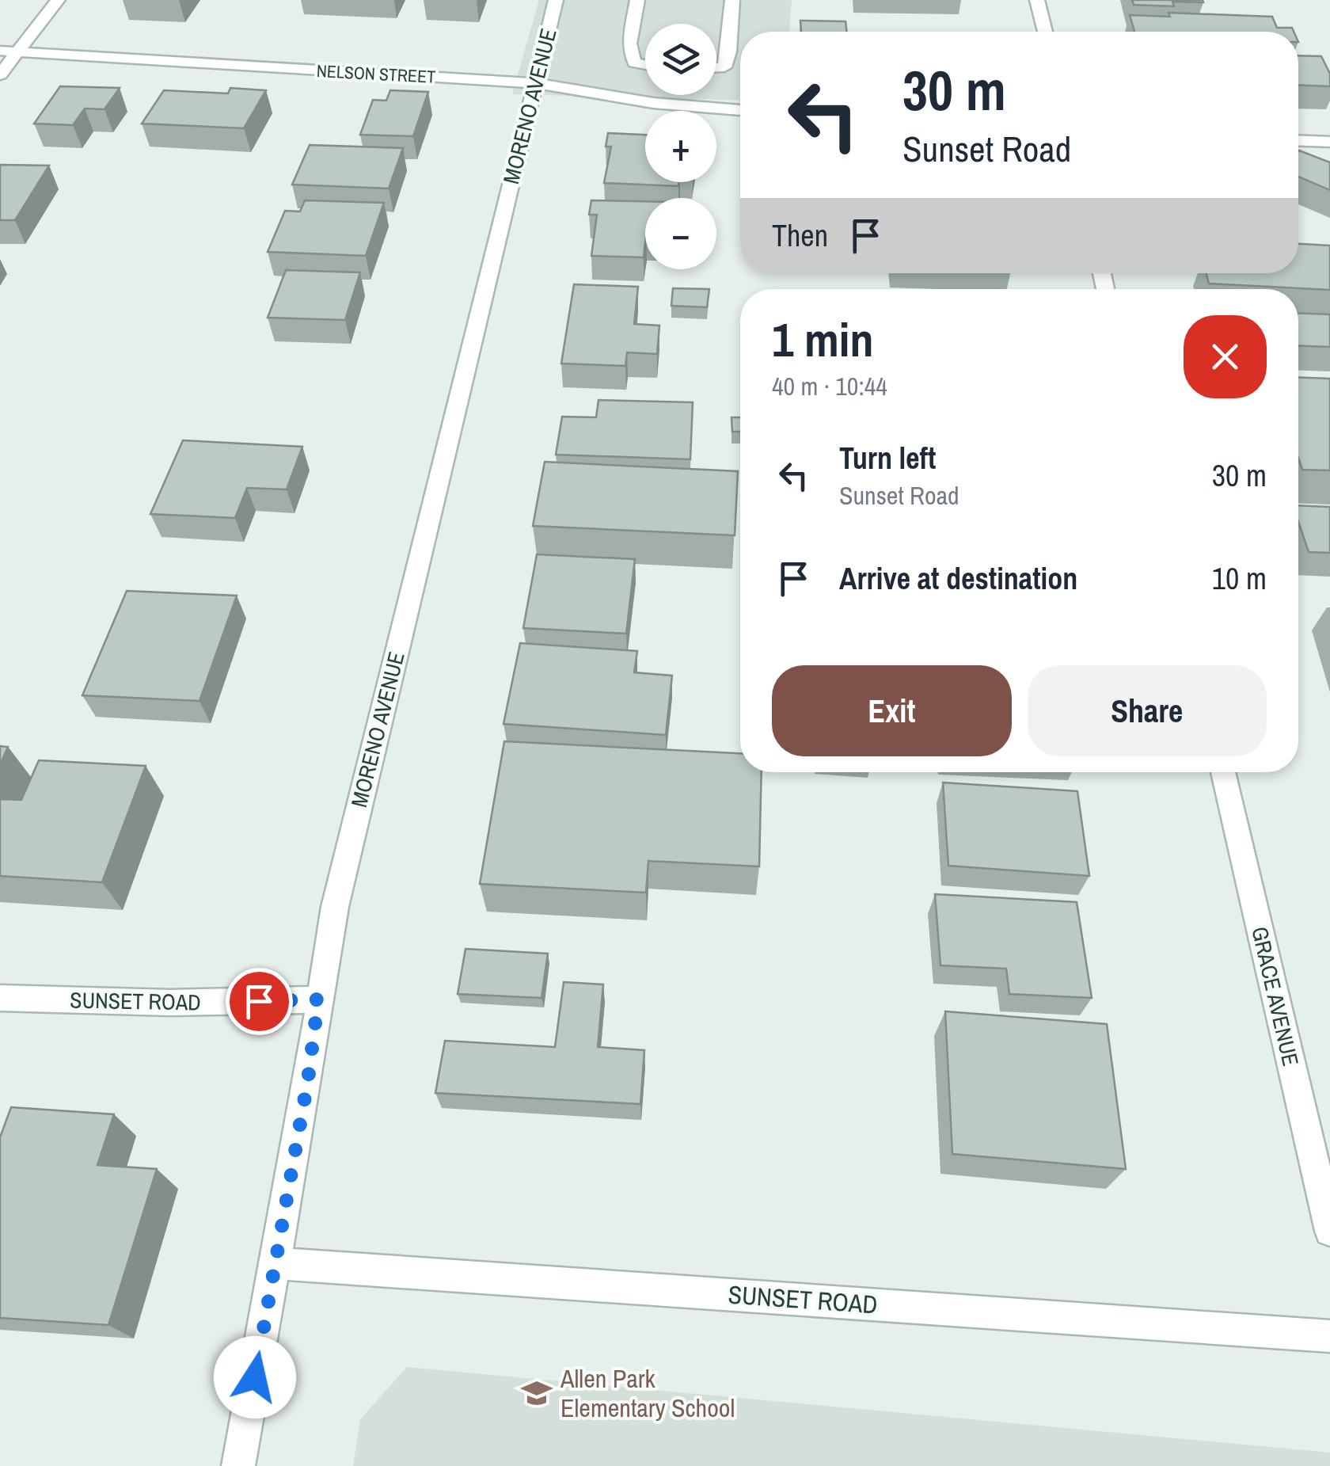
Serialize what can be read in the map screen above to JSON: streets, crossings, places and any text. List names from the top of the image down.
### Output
{
  "streets": {
    "street": [
      "NELSON STREET",
      "MORENO AVENUE",
      "GRACE AVENUE",
      "SUNSET ROAD"
    ]
  },
  "crossings": [
    ["NELSON STREET", "MORENO AVENUE"],
    ["MORENO AVENUE", "SUNSET ROAD"]
  ],
  "places": {
    "school or university": ["Allen Park Elementary School"]
  },
  "page": {
    "map_buttons": ["+", "−"],
    "turn": ["30 m", "Sunset Road"],
    "then": "Then",
    "heading": ["1 min", "40 m · 10:44"],
    "list": [
      {
        "name": "Turn left",
        "note": "Sunset Road",
        "value": "30 m"
      },
      {
        "name": "Arrive at destination",
        "value": "10 m"
      }
    ],
    "buttons": ["Exit", "Share"]
  }
}
